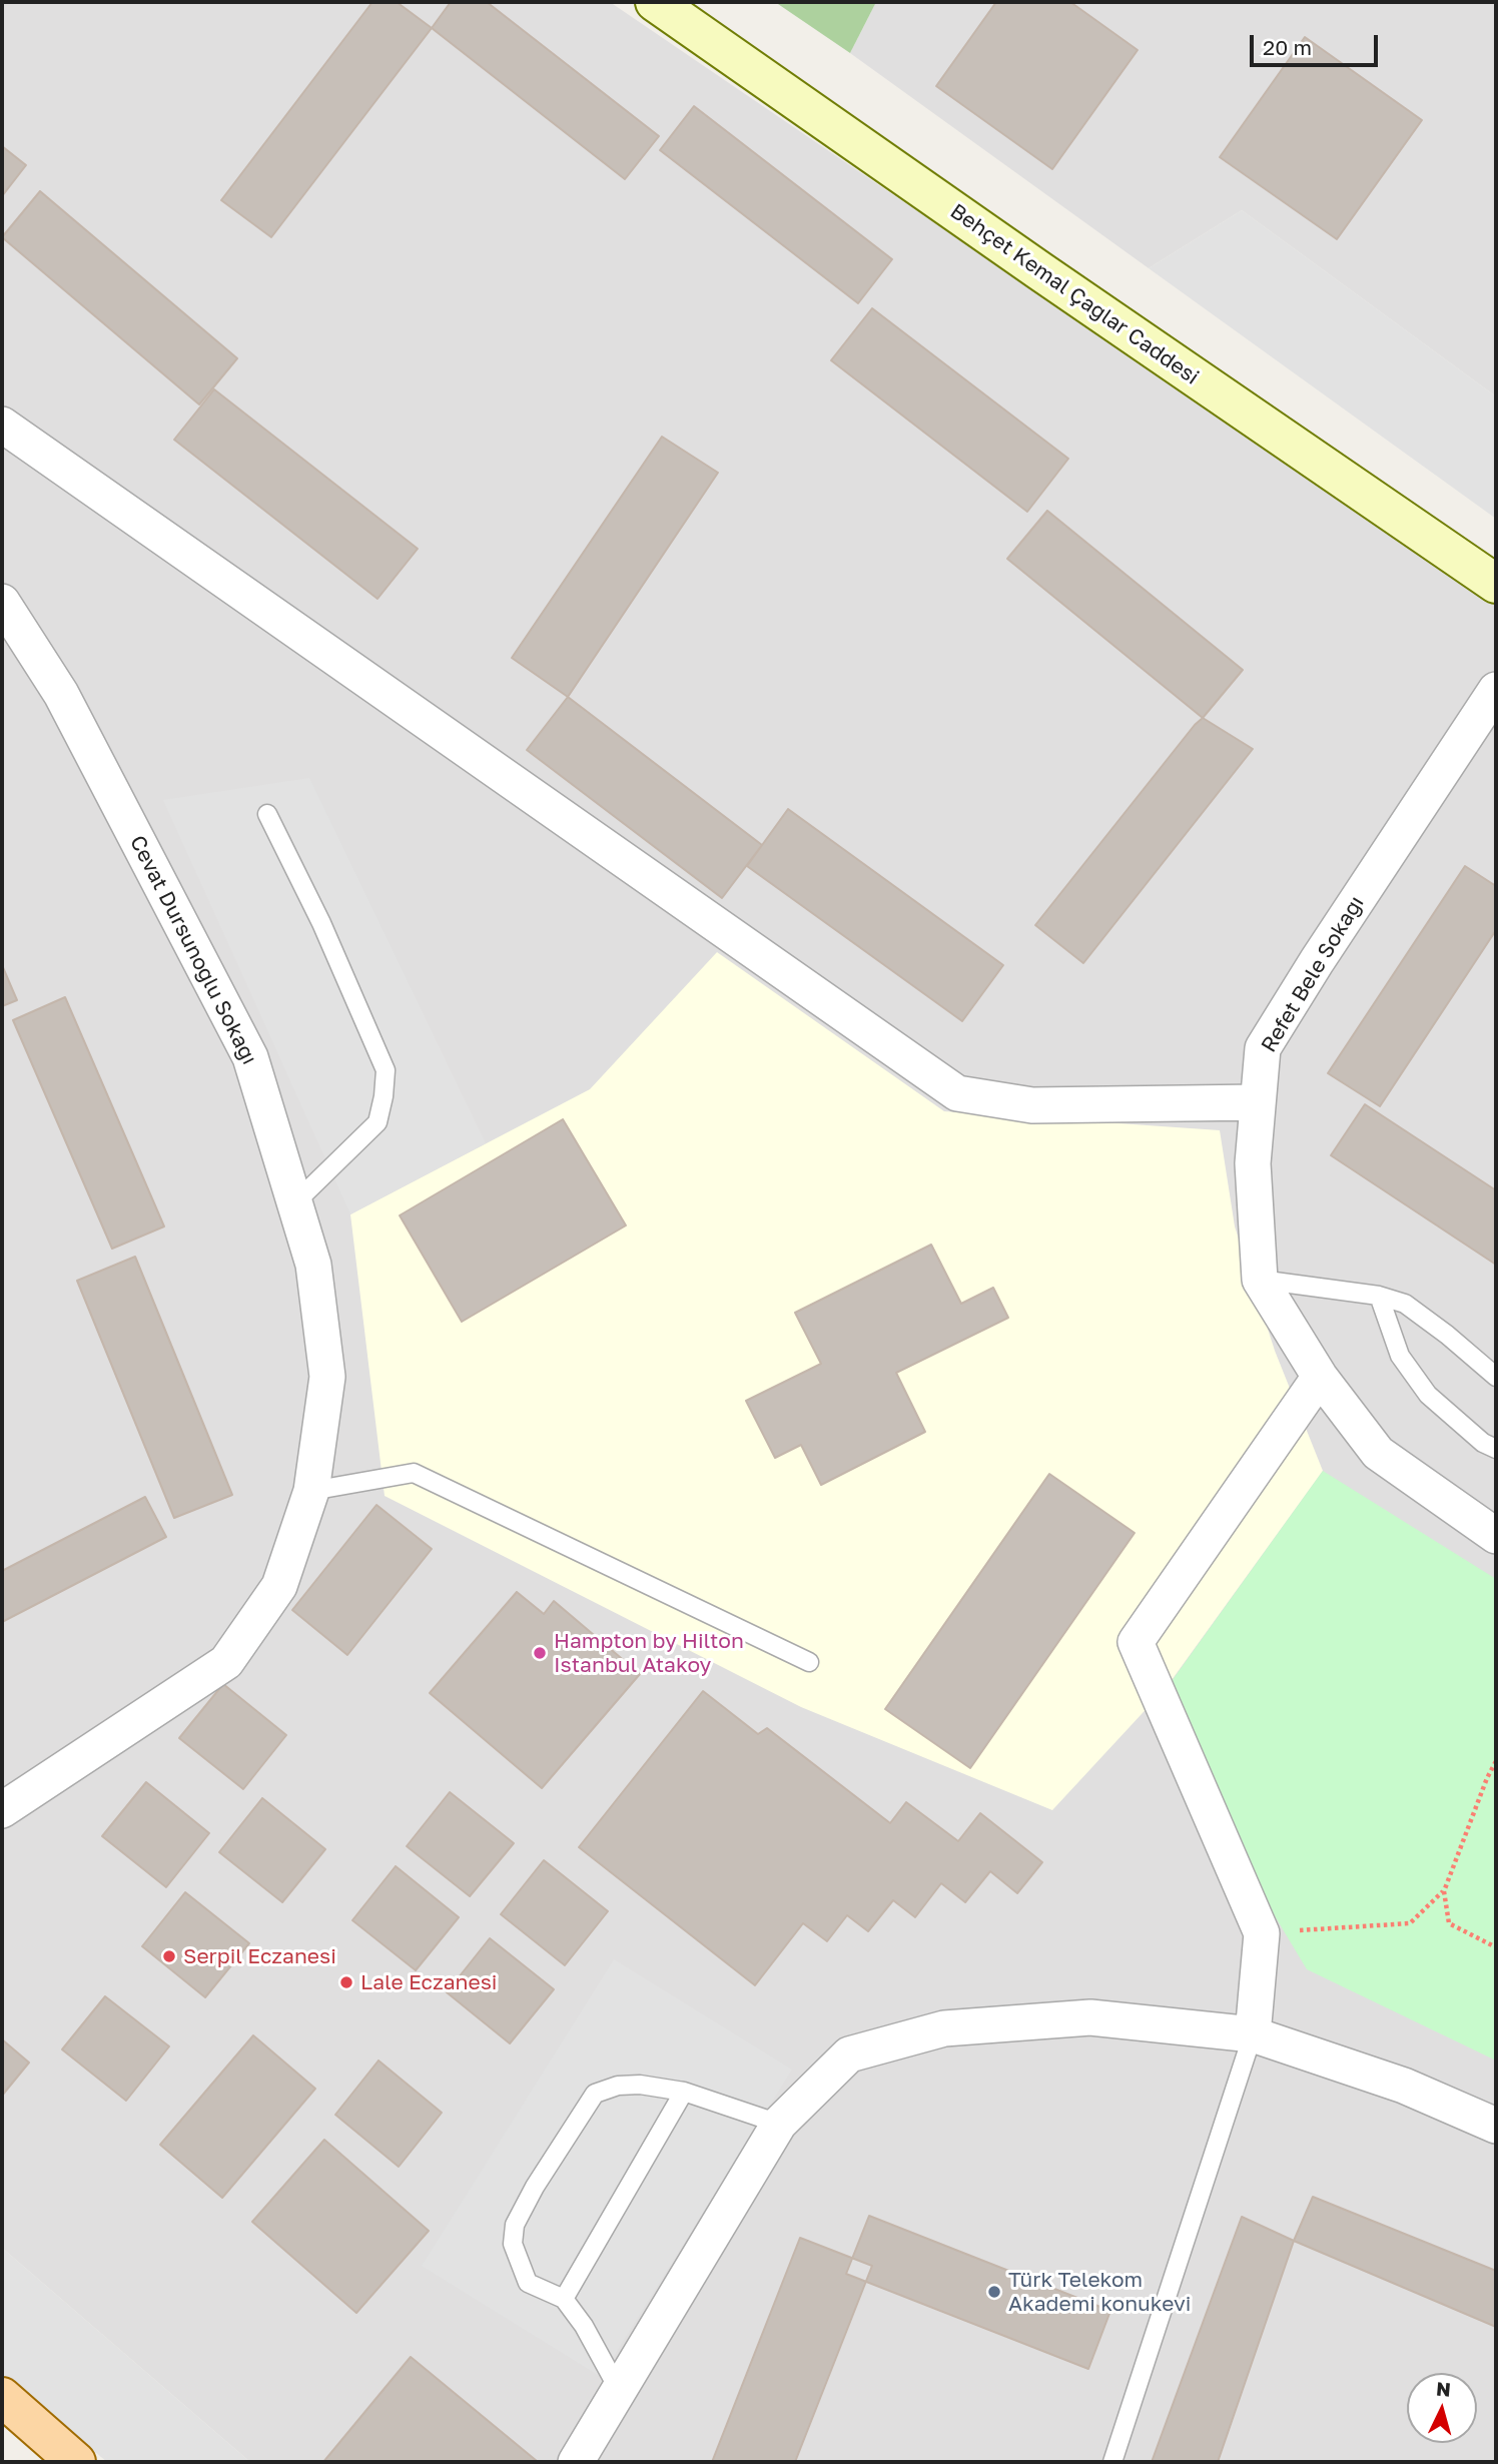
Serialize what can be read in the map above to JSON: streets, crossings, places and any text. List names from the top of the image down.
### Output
{
  "streets": {
    "main road": ["Behçet Kemal Çağlar Caddesi"],
    "street": ["Cevat Dursunoğlu Sokağı", "Refet Bele Sokağı"]
  },
  "places": [
    "Hampton by Hilton Istanbul Atakoy",
    "Serpil Eczanesi",
    "Lale Eczanesi",
    "Türk Telekom Akademi konukevi"
  ],
  "scale_bar": "20 m",
  "north": "top"
}
